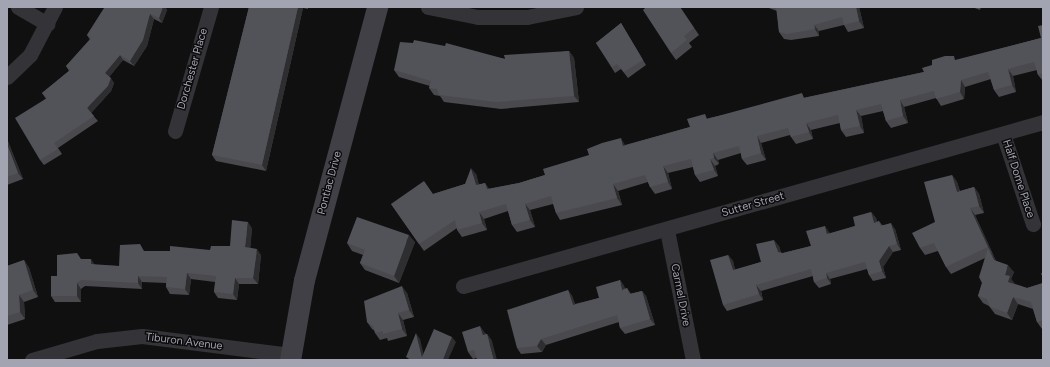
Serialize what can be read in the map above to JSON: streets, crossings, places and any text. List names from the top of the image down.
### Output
{
  "streets": {
    "main road": ["Pontiac Drive"],
    "street": [
      "Dorchester Place",
      "Half Dome Place",
      "Sutter Street",
      "Carmel Drive",
      "Tiburon Avenue"
    ]
  },
  "crossings": [
    ["Half Dome Place", "Sutter Street"],
    ["Pontiac Drive", "Tiburon Avenue"],
    ["Sutter Street", "Carmel Drive"]
  ]
}
